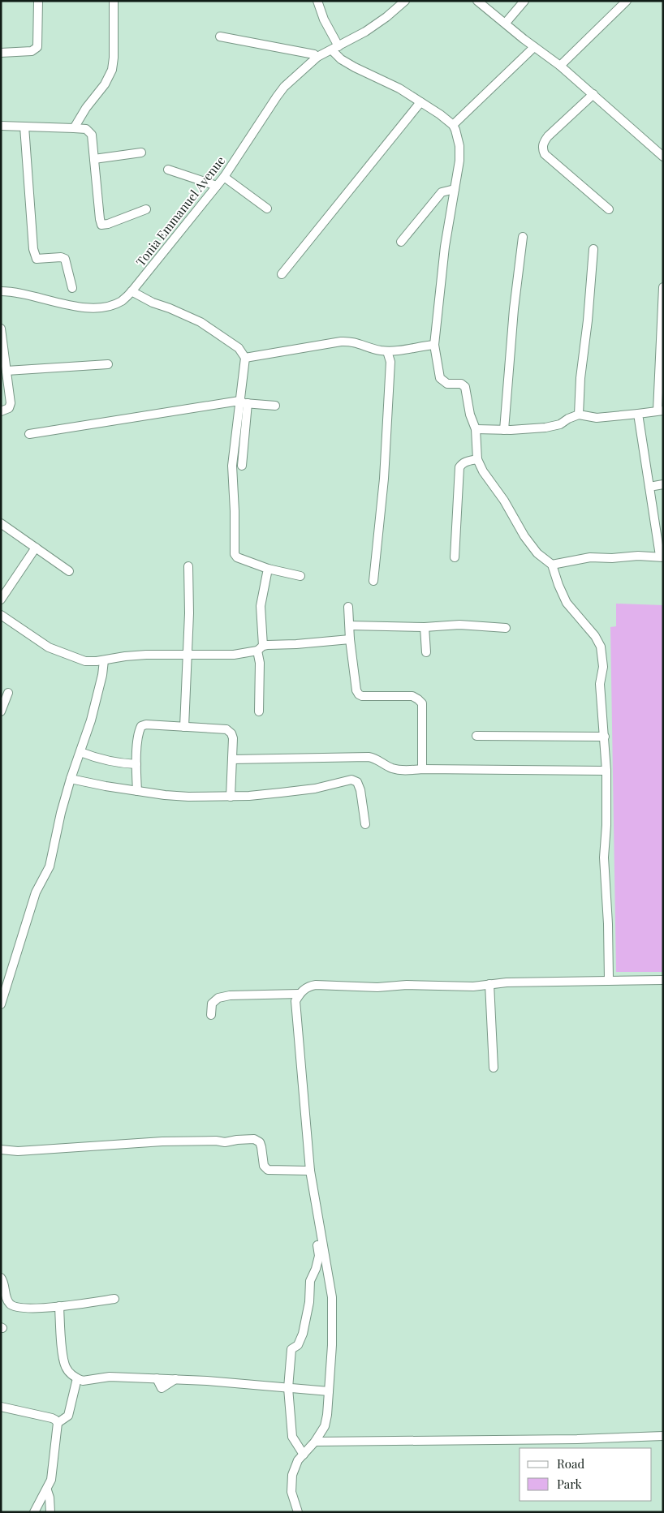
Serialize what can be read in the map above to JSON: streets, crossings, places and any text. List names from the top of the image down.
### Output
{
  "streets": {
    "street": ["Tonia Emmanuel Avenue"]
  },
  "legend": ["Road", "Park"]
}
